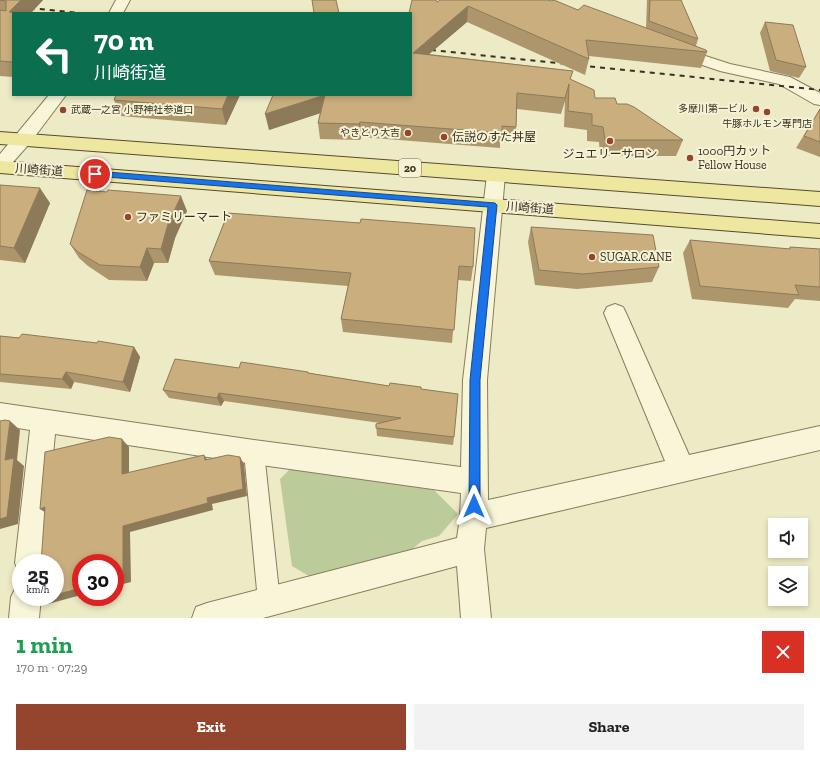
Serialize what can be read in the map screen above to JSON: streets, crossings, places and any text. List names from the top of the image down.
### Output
{
  "streets": {
    "main road": ["20", "川崎街道"]
  },
  "places": [
    "多摩川第一ビル",
    "武蔵一之宮 小野神社参道口",
    "牛豚ホルモン専門店",
    "やきとり大吉",
    "伝説のすた丼屋",
    "ジュエリーサロン",
    "1000円カット Fellow House",
    "ファミリーマート",
    "SUGAR.CANE"
  ],
  "page": {
    "turn": ["70 m", "川崎街道"],
    "speed": "25 km/h",
    "limit": "30",
    "heading": ["1 min", "170 m · 07:29"],
    "buttons": ["Exit", "Share"]
  }
}
